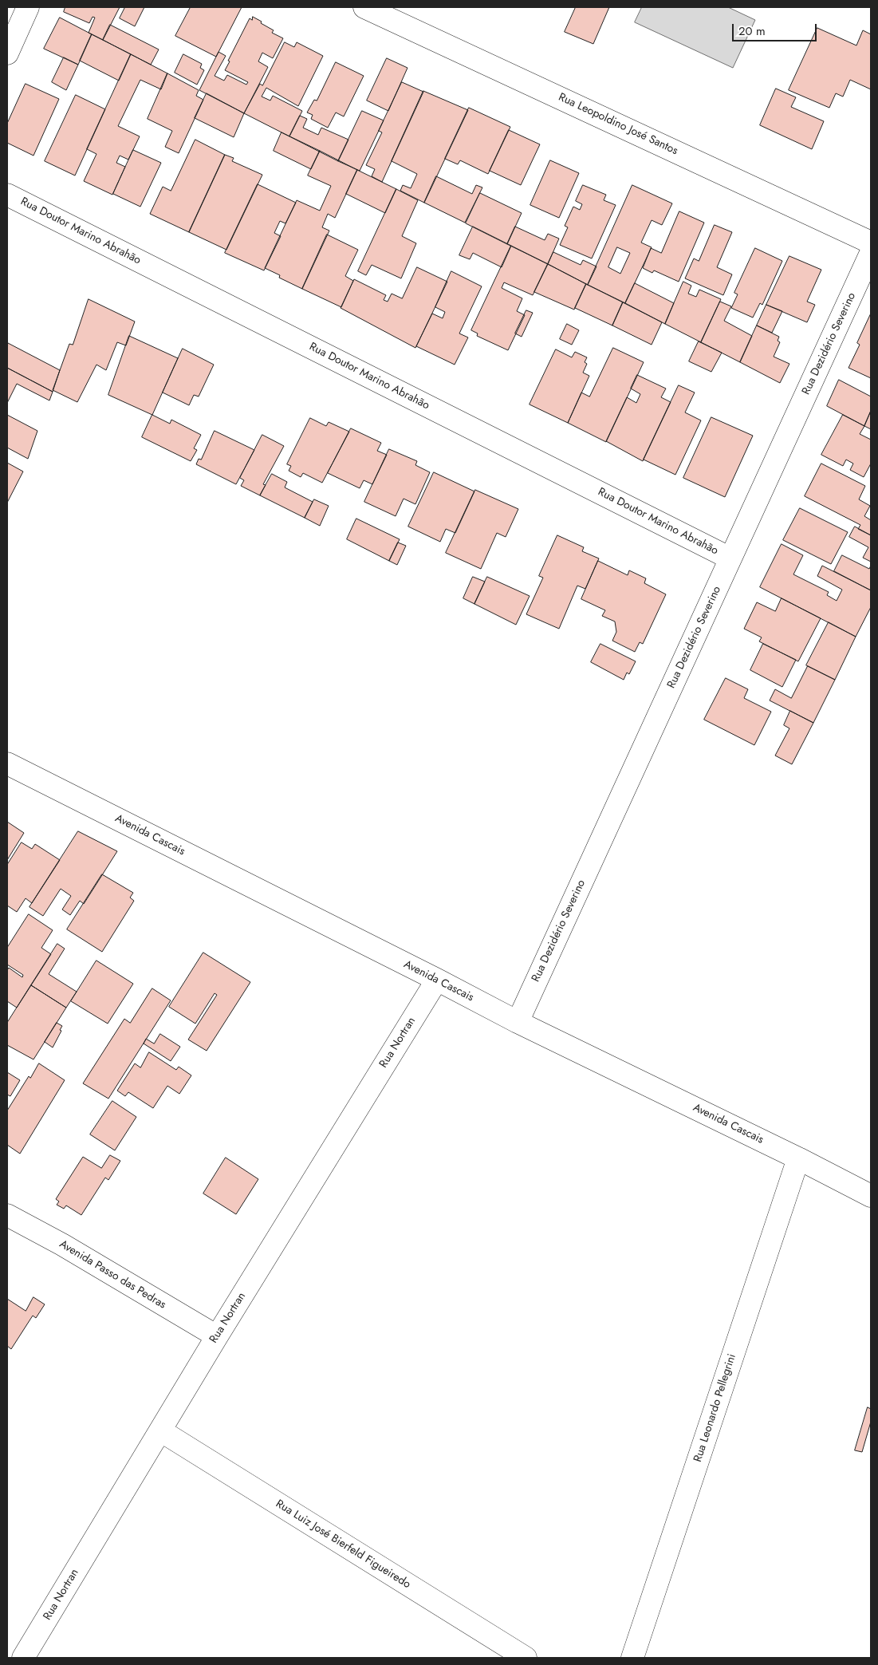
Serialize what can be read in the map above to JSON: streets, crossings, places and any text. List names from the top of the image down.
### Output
{
  "streets": {
    "street": [
      "Rua Leopoldino José Santos",
      "Rua Doutor Marino Abrahão",
      "Rua Dezidério Severino",
      "Avenida Cascais",
      "Rua Nortran",
      "Avenida Passo das Pedras",
      "Rua Leonardo Pellegrini",
      "Rua Luiz José Bierfeld Figueiredo"
    ]
  },
  "crossings": [
    ["Rua Doutor Marino Abrahão", "Rua Dezidério Severino"],
    ["Rua Dezidério Severino", "Avenida Cascais"],
    ["Avenida Cascais", "Rua Nortran"],
    ["Avenida Cascais", "Rua Leonardo Pellegrini"],
    ["Rua Nortran", "Avenida Passo das Pedras"],
    ["Rua Nortran", "Rua Luiz José Bierfeld Figueiredo"]
  ],
  "scale_bar": "20 m"
}
